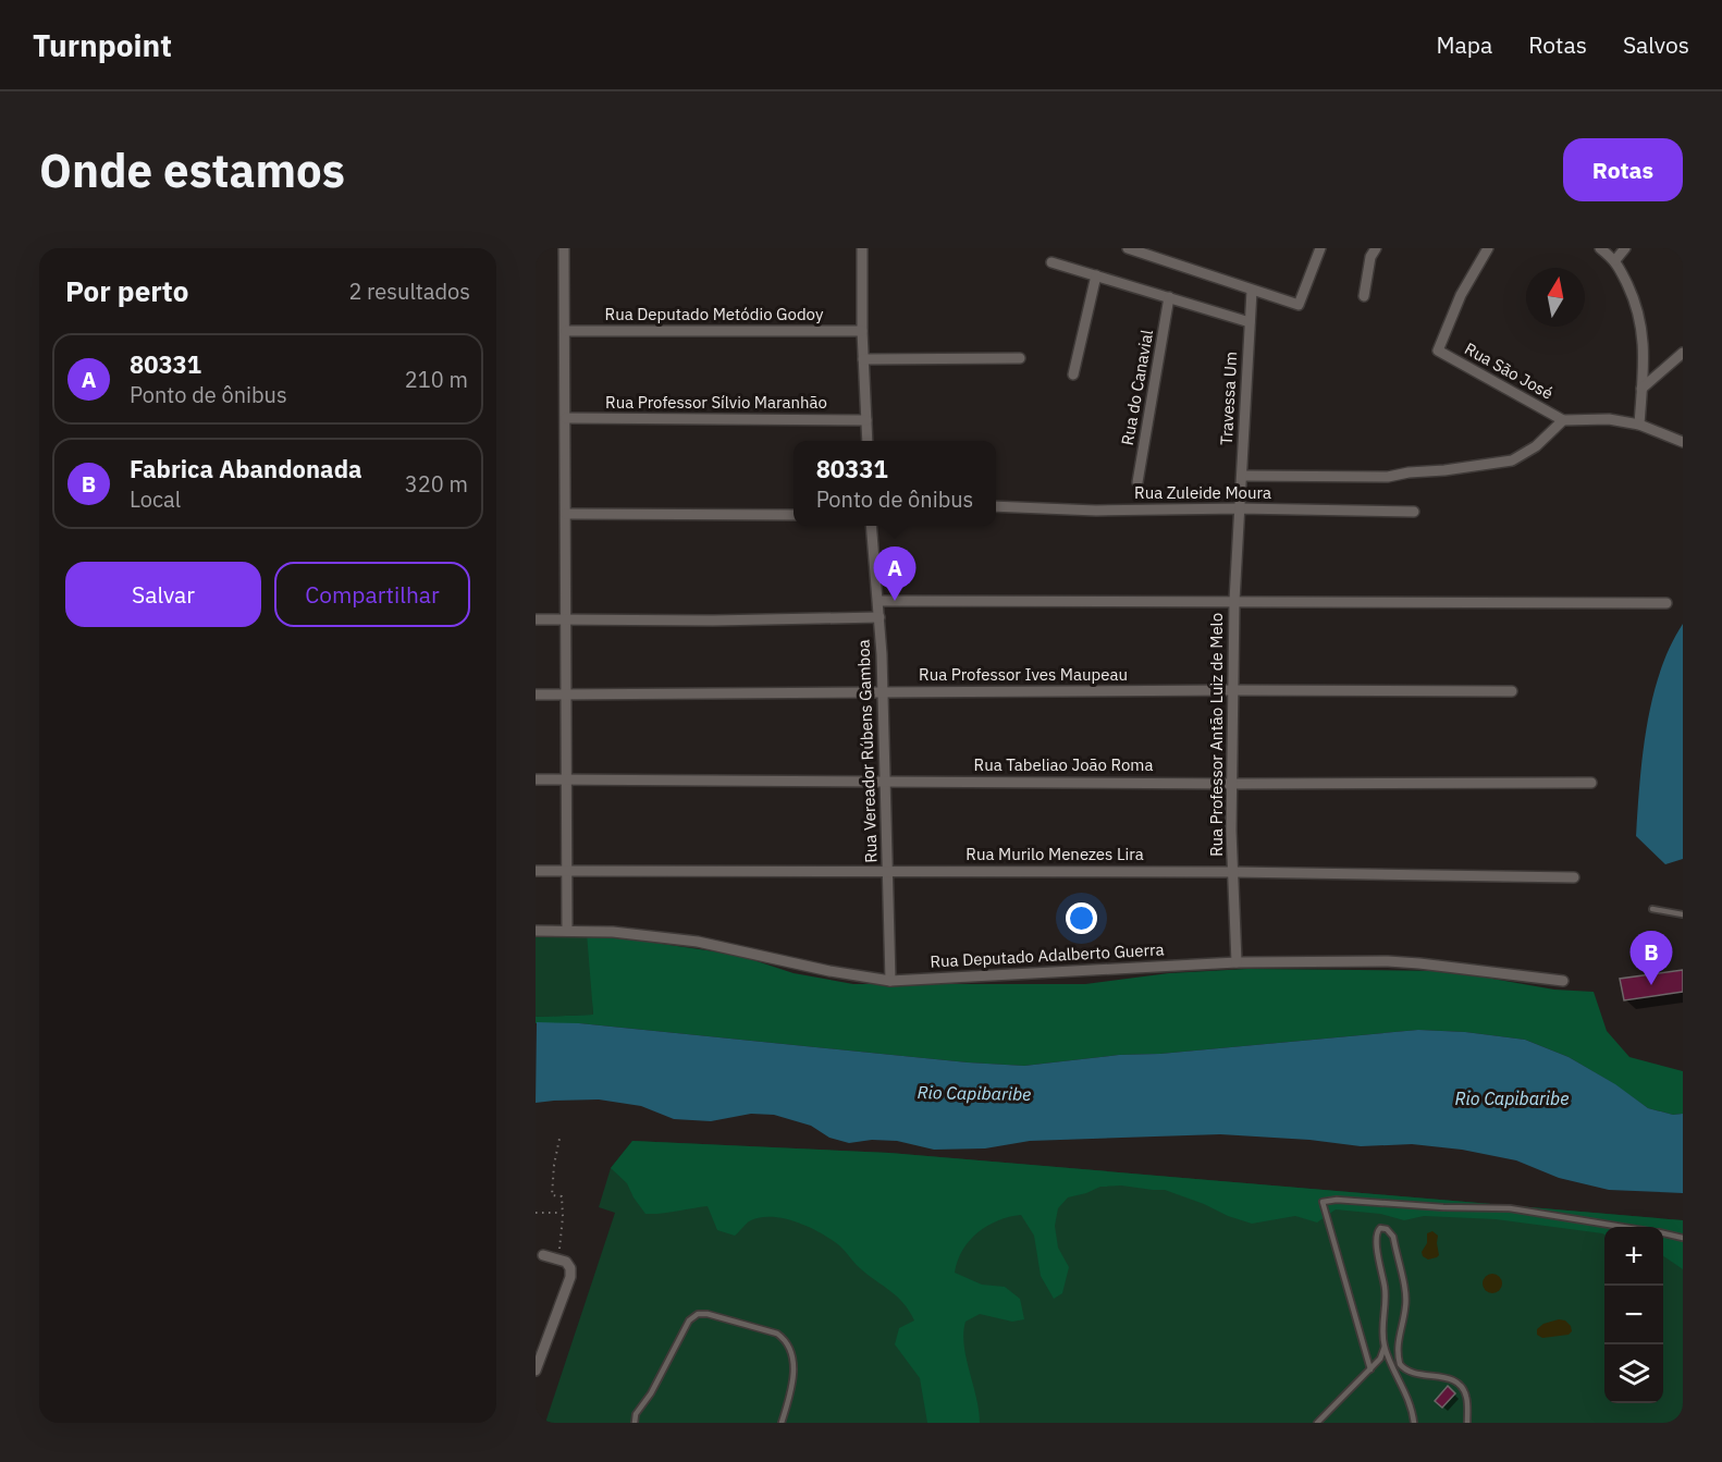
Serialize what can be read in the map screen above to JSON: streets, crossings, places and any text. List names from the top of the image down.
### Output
{
  "streets": {
    "street": [
      "Rua Deputado Metódio Godoy",
      "Rua São José",
      "Rua do Canavial",
      "Travessa Um",
      "Rua Professor Sílvio Maranhão",
      "Rua Zuleide Moura",
      "Rua Professor Ives Maupeau",
      "Rua Professor Antão Luiz de Melo",
      "Rua Vereador Rúbens Gamboa",
      "Rua Tabeliao João Roma",
      "Rua Murilo Menezes Lira",
      "Rua Deputado Adalberto Guerra"
    ]
  },
  "crossings": [
    ["Rua São José", "Rua Zuleide Moura"],
    ["Travessa Um", "Rua Zuleide Moura"],
    ["Travessa Um", "Rua Professor Antão Luiz de Melo"],
    ["Rua Zuleide Moura", "Rua Professor Antão Luiz de Melo"],
    ["Rua Professor Ives Maupeau", "Rua Professor Antão Luiz de Melo"],
    ["Rua Professor Ives Maupeau", "Rua Vereador Rúbens Gamboa"],
    ["Rua Professor Antão Luiz de Melo", "Rua Tabeliao João Roma"],
    ["Rua Professor Antão Luiz de Melo", "Rua Murilo Menezes Lira"],
    ["Rua Professor Antão Luiz de Melo", "Rua Deputado Adalberto Guerra"],
    ["Rua Vereador Rúbens Gamboa", "Rua Tabeliao João Roma"],
    ["Rua Vereador Rúbens Gamboa", "Rua Murilo Menezes Lira"],
    ["Rua Vereador Rúbens Gamboa", "Rua Deputado Adalberto Guerra"]
  ],
  "water": ["Rio Capibaribe"],
  "north": "top",
  "page": {
    "header": "Turnpoint",
    "nav": ["Mapa", "Rotas", "Salvos"],
    "buttons": [
      "Rotas",
      ["Salvar", "Compartilhar"]
    ],
    "title": "Onde estamos",
    "heading": ["Por perto", "2 resultados"],
    "list": [
      {
        "mark": "A",
        "name": "80331",
        "note": "Ponto de ônibus",
        "value": "210 m"
      },
      {
        "mark": "B",
        "name": "Fabrica Abandonada",
        "note": "Local",
        "value": "320 m"
      }
    ],
    "popup": ["80331", "Ponto de ônibus"],
    "pins": ["A", "B"],
    "map_buttons": ["+", "−"]
  }
}
